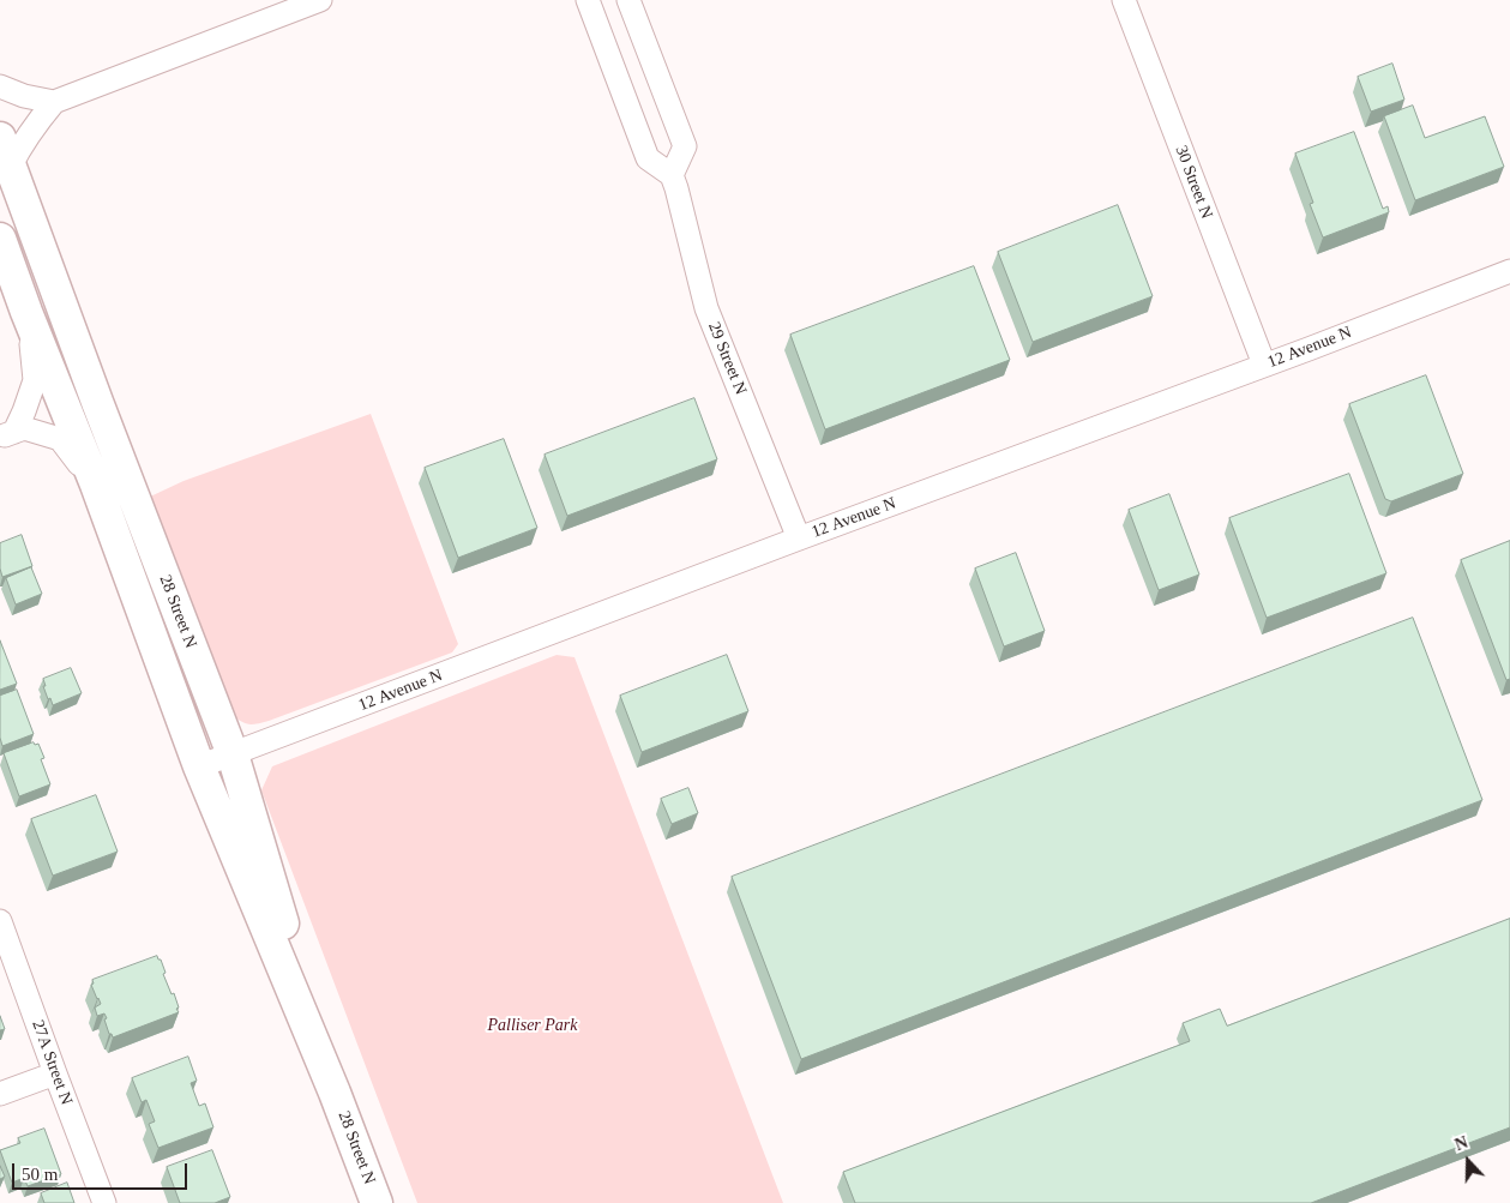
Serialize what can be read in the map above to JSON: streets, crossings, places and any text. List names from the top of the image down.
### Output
{
  "streets": {
    "main road": ["28 Street N"],
    "street": [
      "30 Street N",
      "12 Avenue N",
      "29 Street N",
      "27A Street N"
    ]
  },
  "crossings": [
    ["30 Street N", "12 Avenue N"],
    ["12 Avenue N", "29 Street N"],
    ["12 Avenue N", "28 Street N"]
  ],
  "parks": ["Palliser Park"],
  "scale_bar": "50 m",
  "north": "top"
}
